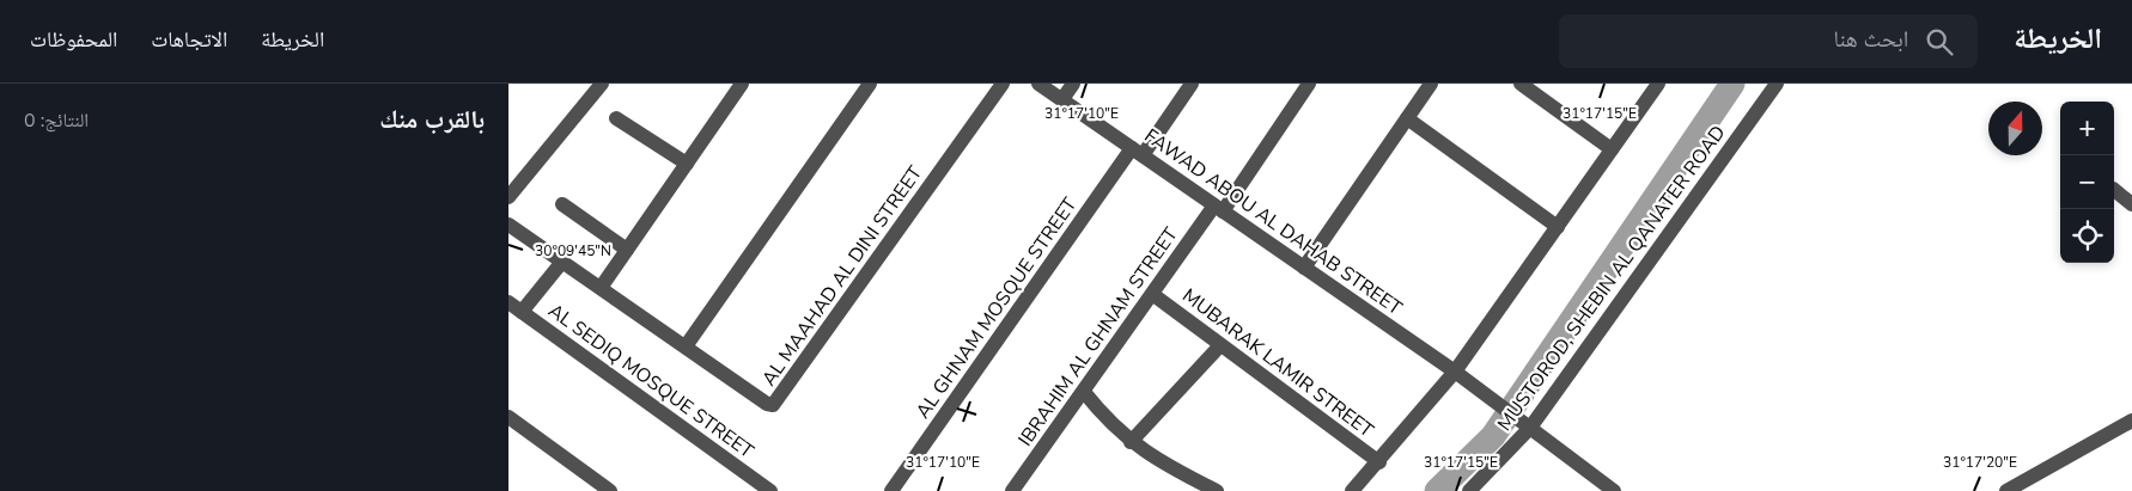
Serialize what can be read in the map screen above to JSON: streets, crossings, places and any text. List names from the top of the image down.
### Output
{
  "streets": {
    "street": [
      "FAWAD ABOU AL DAHAB STREET",
      "AL MAAHAD AL DINI STREET",
      "MUSTOROD, SHEBIN AL QANATER ROAD",
      "AL GHNAM MOSQUE STREET",
      "IBRAHIM AL GHNAM STREET",
      "MUBARAK LAMIR STREET",
      "AL SEDIQ MOSQUE STREET"
    ]
  },
  "crossings": [
    ["FAWAD ABOU AL DAHAB STREET", "MUSTOROD, SHEBIN AL QANATER ROAD"],
    ["FAWAD ABOU AL DAHAB STREET", "AL GHNAM MOSQUE STREET"],
    ["FAWAD ABOU AL DAHAB STREET", "IBRAHIM AL GHNAM STREET"],
    ["IBRAHIM AL GHNAM STREET", "MUBARAK LAMIR STREET"]
  ],
  "north": "top",
  "page": {
    "header": "الخريطة",
    "search": "ابحث هنا",
    "nav": ["الخريطة", "الاتجاهات", "المحفوظات"],
    "heading": ["بالقرب منك", "النتائج: 0"],
    "map_buttons": ["+", "−"]
  },
  "coordinates": [
    "31°17'10\"E",
    "31°17'15\"E",
    "30°09'45\"N",
    "31°17'20\"E"
  ]
}
